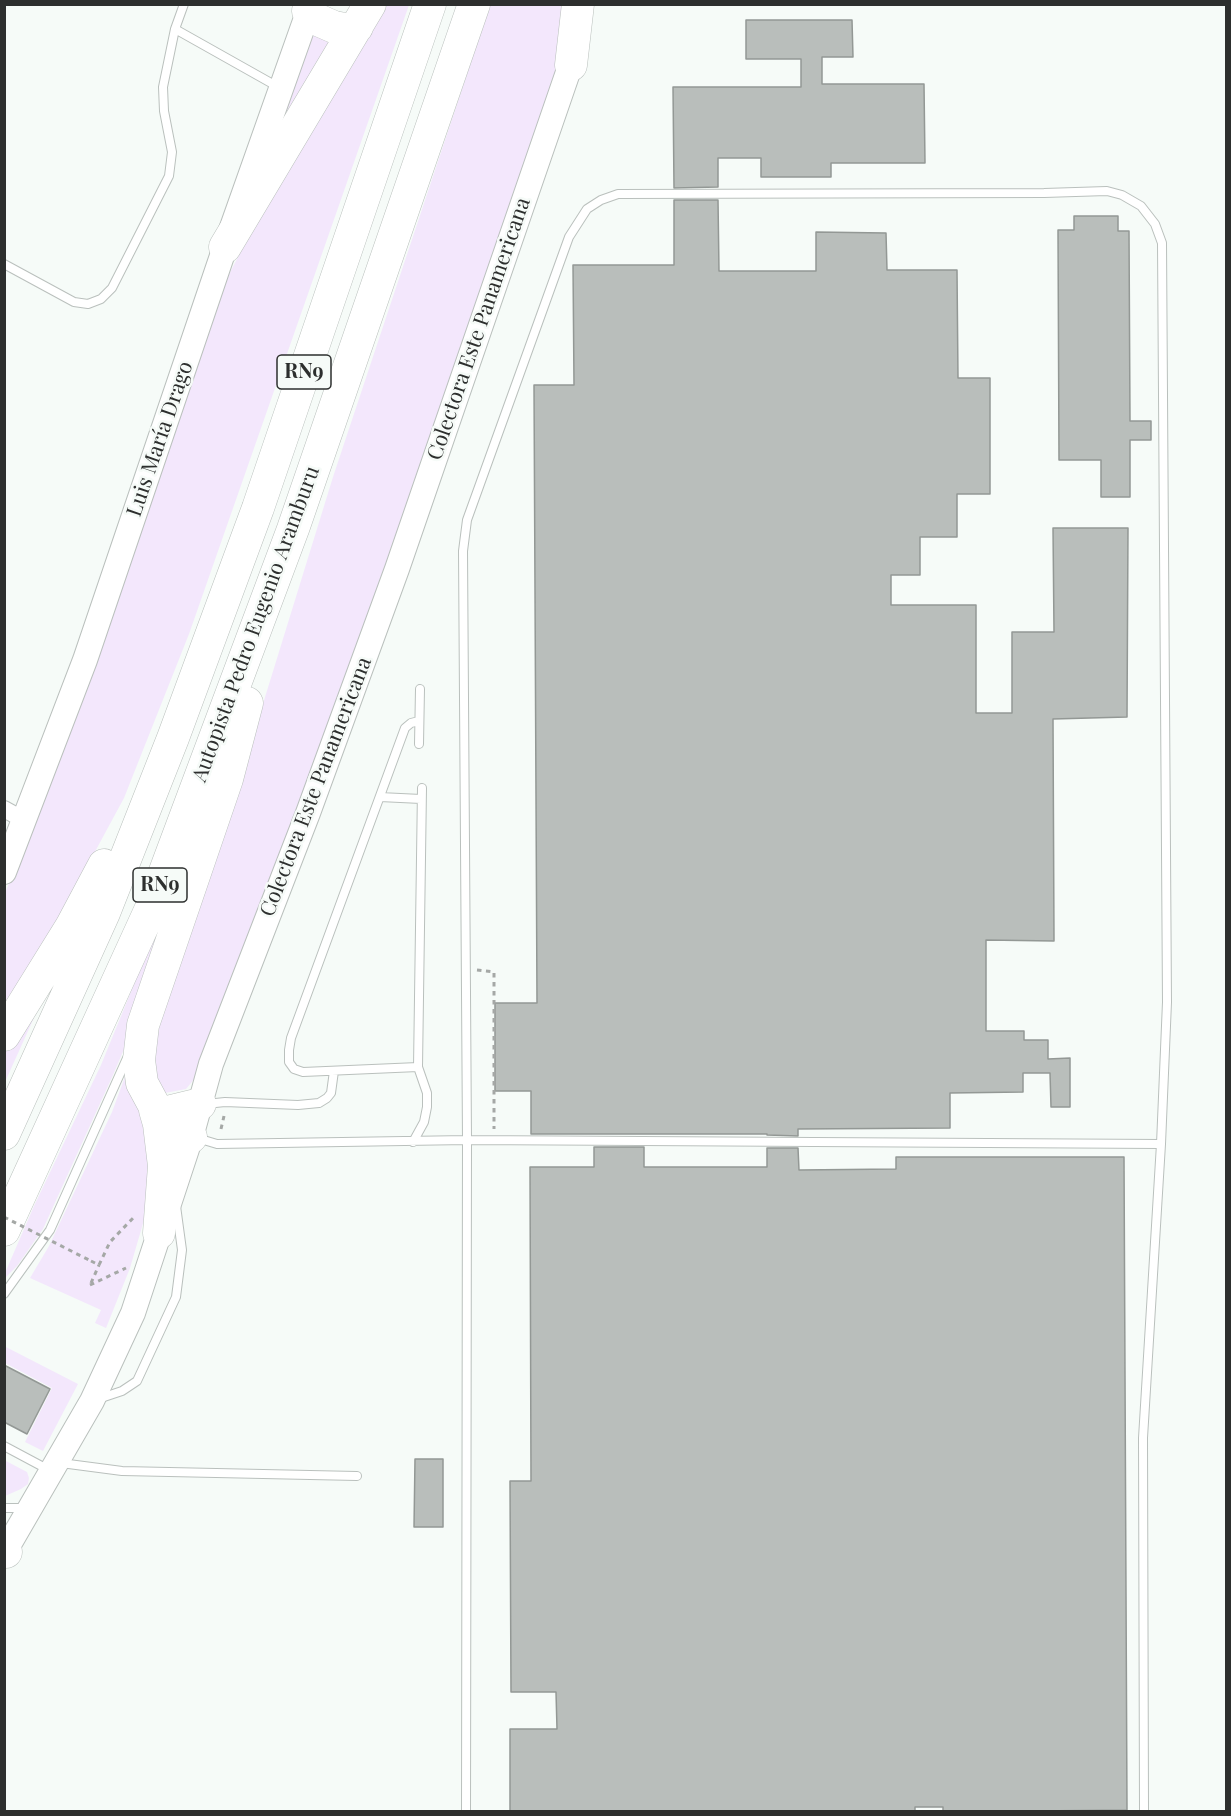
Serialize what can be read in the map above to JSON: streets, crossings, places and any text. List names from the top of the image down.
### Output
{
  "streets": {
    "highway": ["RN9", "Autopista Pedro Eugenio Aramburu"],
    "street": ["Colectora Este Panamericana", "Luis María Drago"]
  }
}
